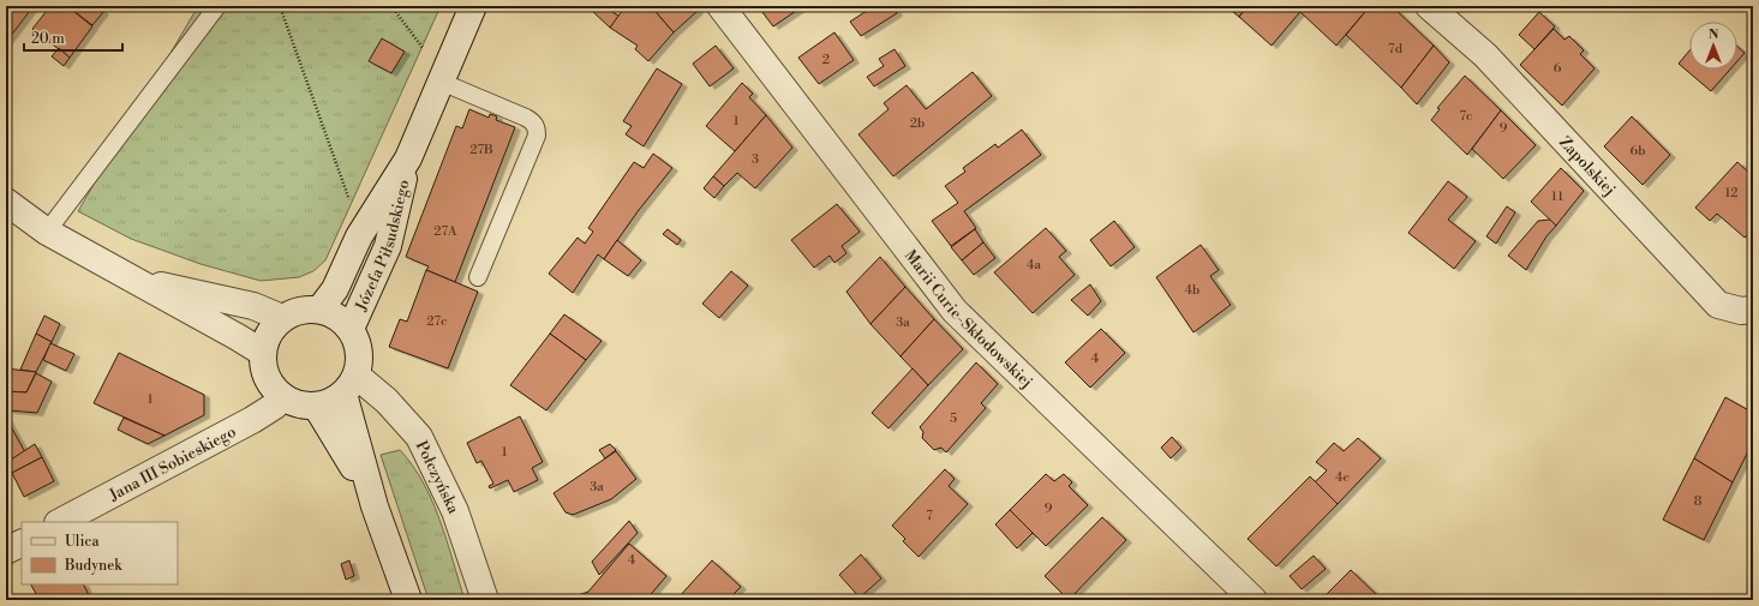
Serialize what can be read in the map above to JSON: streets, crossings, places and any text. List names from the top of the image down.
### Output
{
  "streets": {
    "street": [
      "Zapolskiej",
      "Józefa Piłsudskiego",
      "Marii Curie-Skłodowskiej",
      "Jana III Sobieskiego",
      "Połczyńska"
    ]
  },
  "crossings": [
    ["Józefa Piłsudskiego", "Jana III Sobieskiego"],
    ["Józefa Piłsudskiego", "Połczyńska"],
    ["Jana III Sobieskiego", "Połczyńska"]
  ],
  "house_numbers": [
    "7d",
    "2",
    "6",
    "7e",
    "1",
    "2b",
    "9",
    "27B",
    "6b",
    "3",
    "12",
    "11",
    "27A",
    "4a",
    "4b",
    "27c",
    "3a",
    "4",
    "1",
    "5",
    "1",
    "4c",
    "3a",
    "8",
    "9",
    "7",
    "4"
  ],
  "legend": ["Ulica", "Budynek"],
  "scale_bar": "20 m",
  "north": "top"
}
